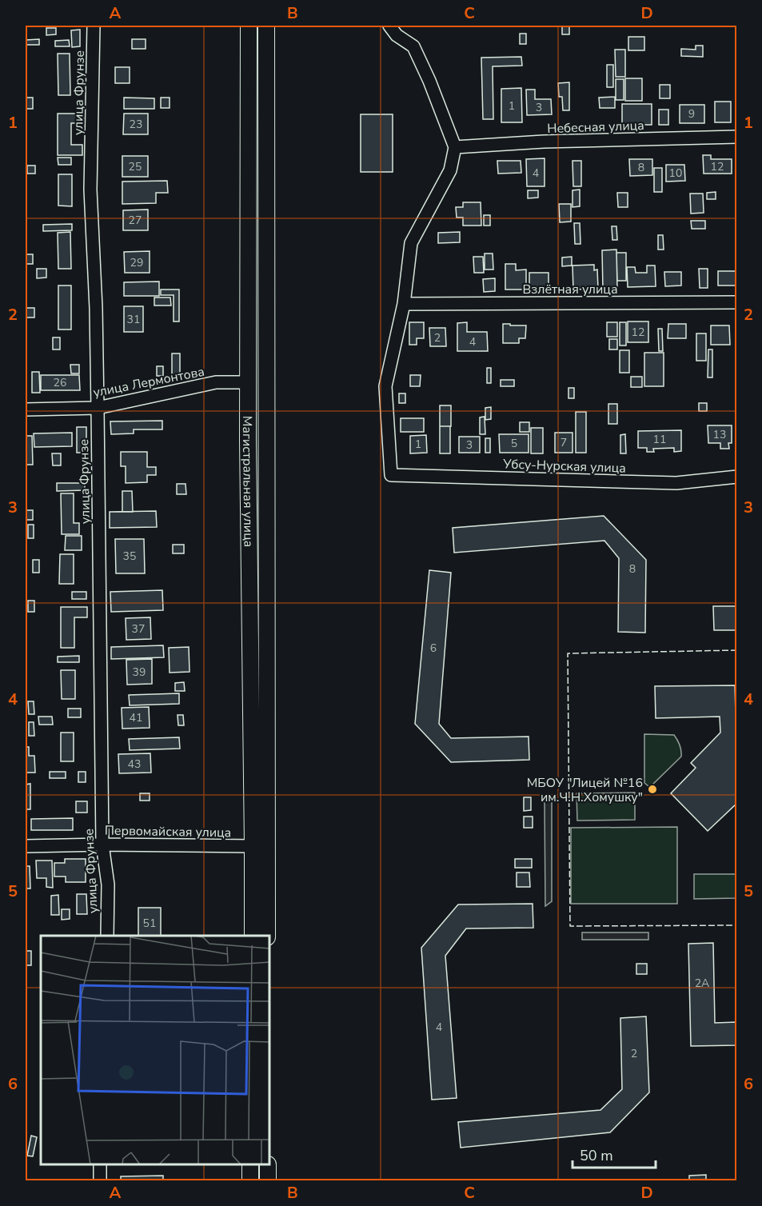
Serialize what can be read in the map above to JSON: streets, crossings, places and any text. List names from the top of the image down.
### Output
{
  "streets": {
    "main road": ["Магистральная улица"],
    "street": [
      "улица Фрунзе",
      "Небесная улица",
      "Взлётная улица",
      "улица Лермонтова",
      "Убсу-Нурская улица",
      "Первомайская улица"
    ]
  },
  "crossings": [
    ["улица Фрунзе", "улица Лермонтова"],
    ["улица Фрунзе", "Первомайская улица"],
    ["Взлётная улица", "Убсу-Нурская улица"],
    ["улица Лермонтова", "Магистральная улица"],
    ["Магистральная улица", "Первомайская улица"]
  ],
  "places": ["МБОУ \"Лицей №16 им.Ч.Н.Хомушку\""],
  "house_numbers": [
    "1",
    "3",
    "9",
    "23",
    "25",
    "12",
    "8",
    "4",
    "10",
    "27",
    "29",
    "31",
    "12",
    "2",
    "4",
    "26",
    "13",
    "11",
    "7",
    "5",
    "1",
    "3",
    "35",
    "8",
    "37",
    "6",
    "39",
    "41",
    "43",
    "51",
    "2А",
    "4",
    "2"
  ],
  "scale_bar": "50 m",
  "grid": {
    "columns": [
      "A",
      "B",
      "C",
      "D"
    ],
    "rows": [
      "1",
      "2",
      "3",
      "4",
      "5",
      "6"
    ]
  }
}
